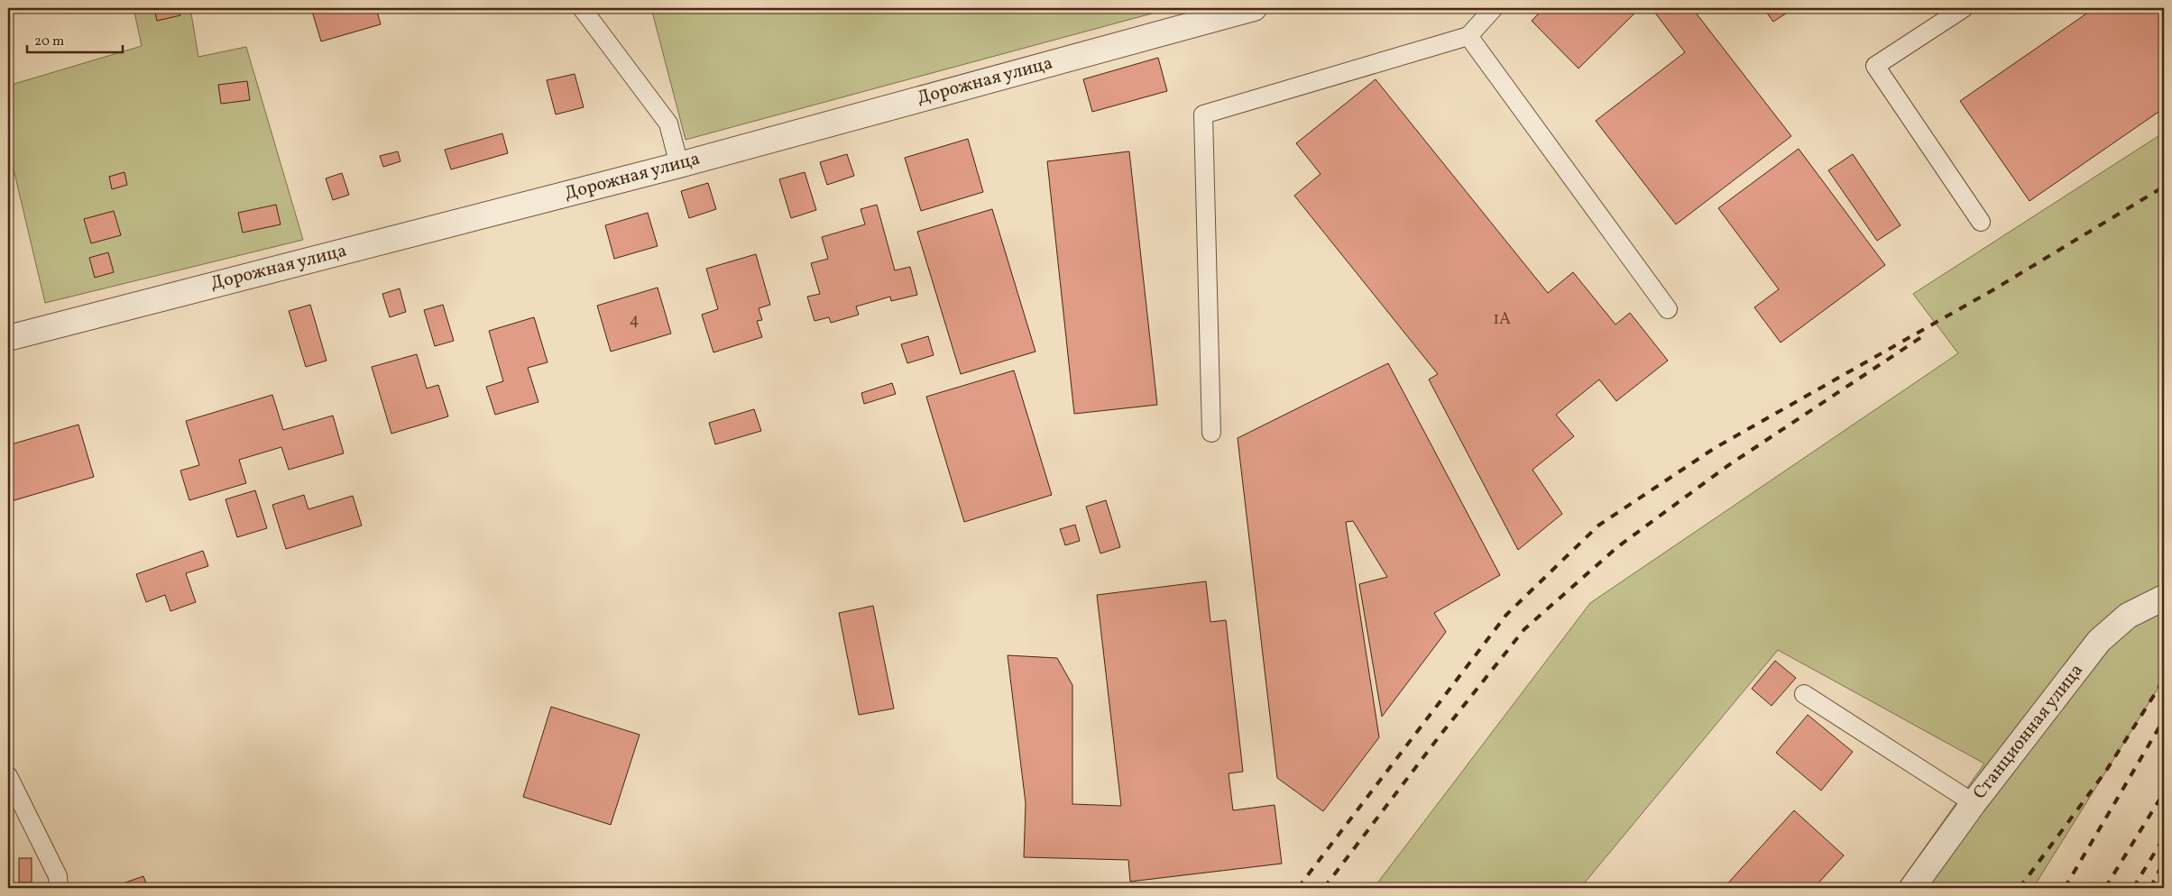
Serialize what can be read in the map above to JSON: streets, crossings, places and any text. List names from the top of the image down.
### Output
{
  "streets": {
    "street": ["Дорожная улица", "Станционная улица"]
  },
  "house_numbers": ["1А", "4"],
  "scale_bar": "20 m"
}
